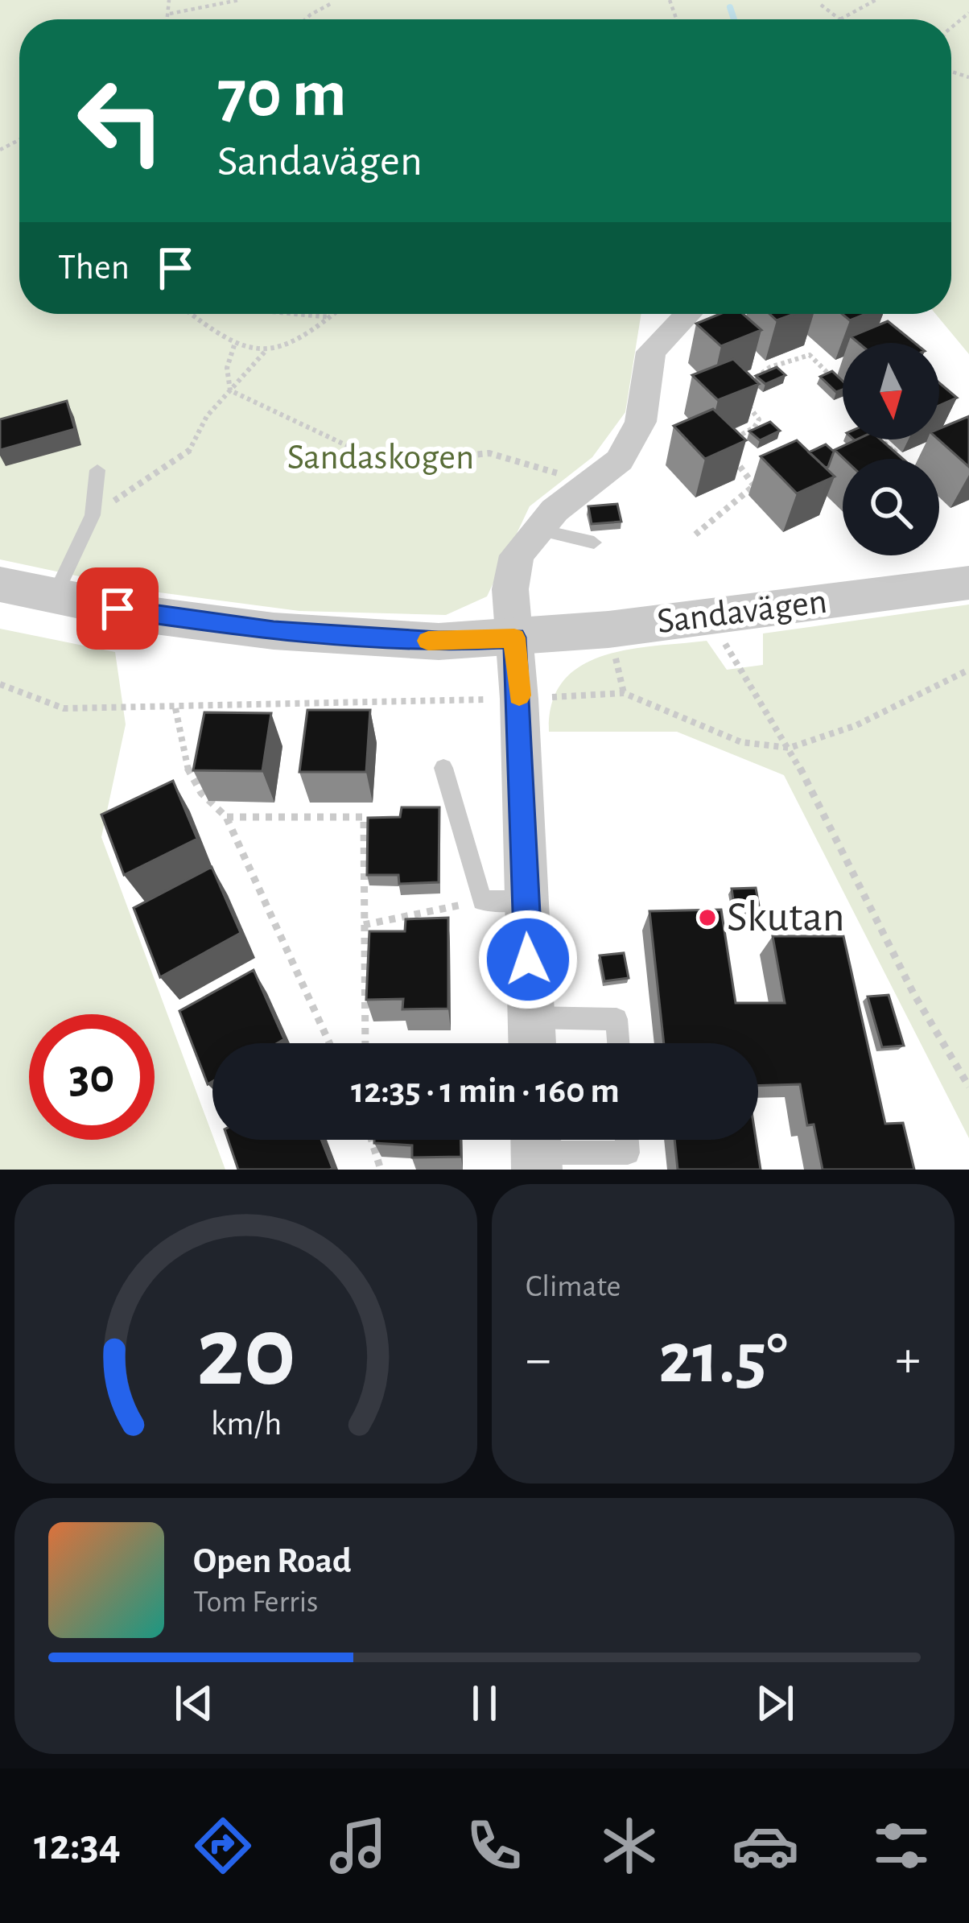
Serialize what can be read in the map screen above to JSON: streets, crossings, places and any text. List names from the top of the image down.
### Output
{
  "streets": {
    "street": ["Sandavägen"]
  },
  "parks": ["Sandaskogen"],
  "places": ["Skutan"],
  "north": "bottom",
  "page": {
    "turn": ["70 m", "Sandavägen"],
    "then": "Then",
    "limit": "30",
    "trip": "12:35 · 1 min · 160 m",
    "tile": "Climate",
    "heat": ["−", "21.5°", "+"],
    "song": ["Open Road", "Tom Ferris"],
    "tabs": "12:34",
    "gauge": ["20", "km/h"]
  }
}
